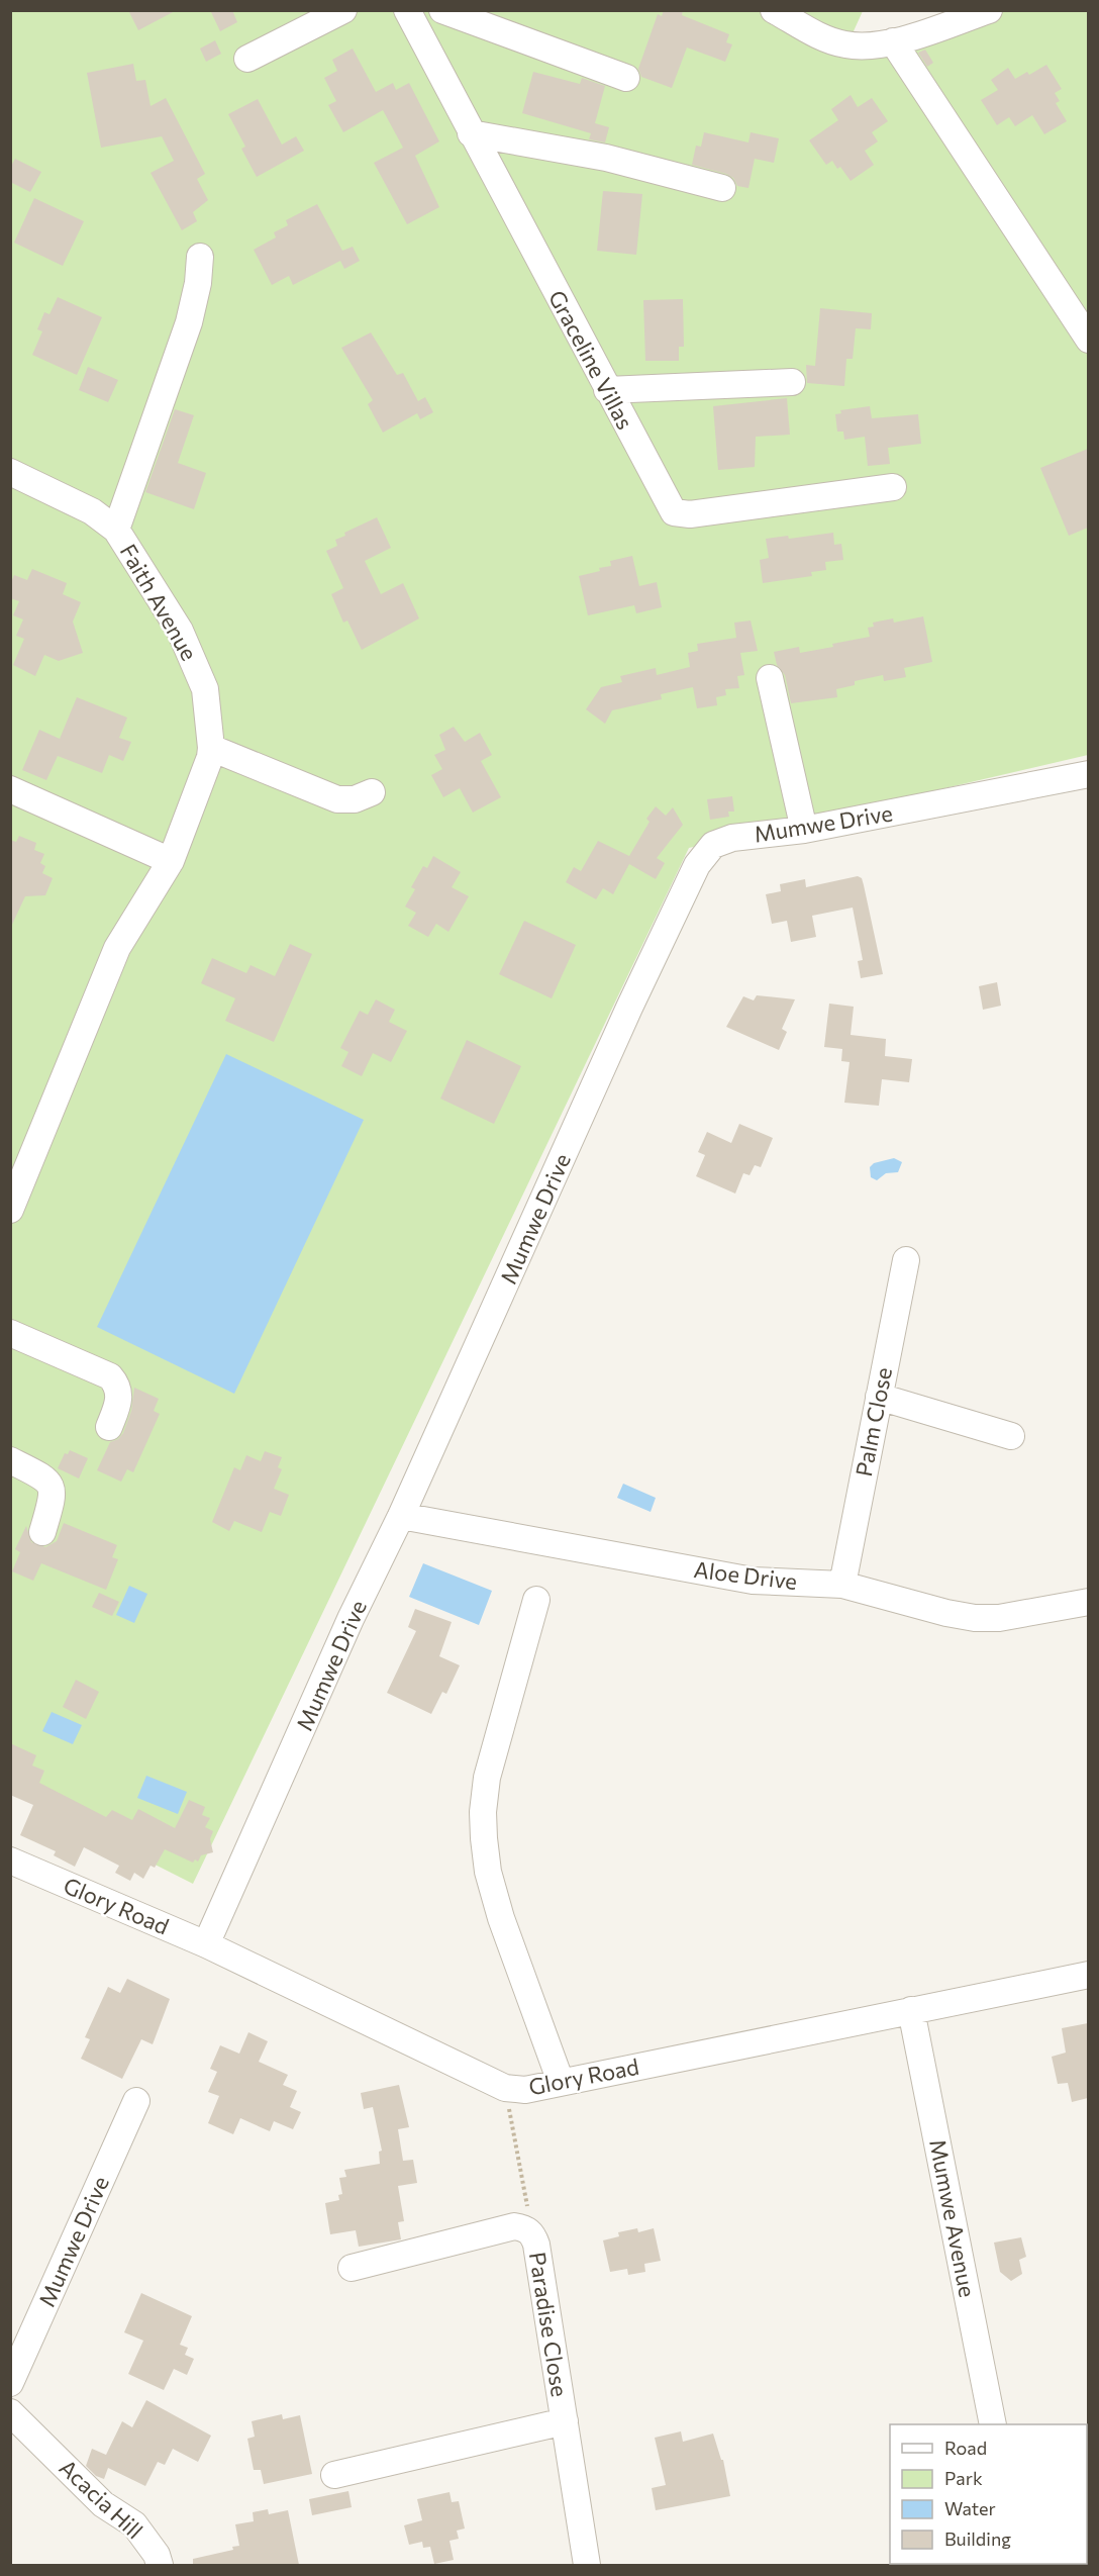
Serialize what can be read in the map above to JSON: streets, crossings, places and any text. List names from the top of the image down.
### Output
{
  "streets": {
    "street": [
      "Graceline Villas",
      "Faith Avenue",
      "Mumwe Drive",
      "Palm Close",
      "Aloe Drive",
      "Glory Road",
      "Mumwe Avenue",
      "Paradise Close",
      "Acacia Hill"
    ]
  },
  "crossings": [
    ["Mumwe Drive", "Aloe Drive"],
    ["Mumwe Drive", "Glory Road"],
    ["Palm Close", "Aloe Drive"],
    ["Glory Road", "Mumwe Avenue"]
  ],
  "legend": [
    "Road",
    "Park",
    "Water",
    "Building"
  ]
}
